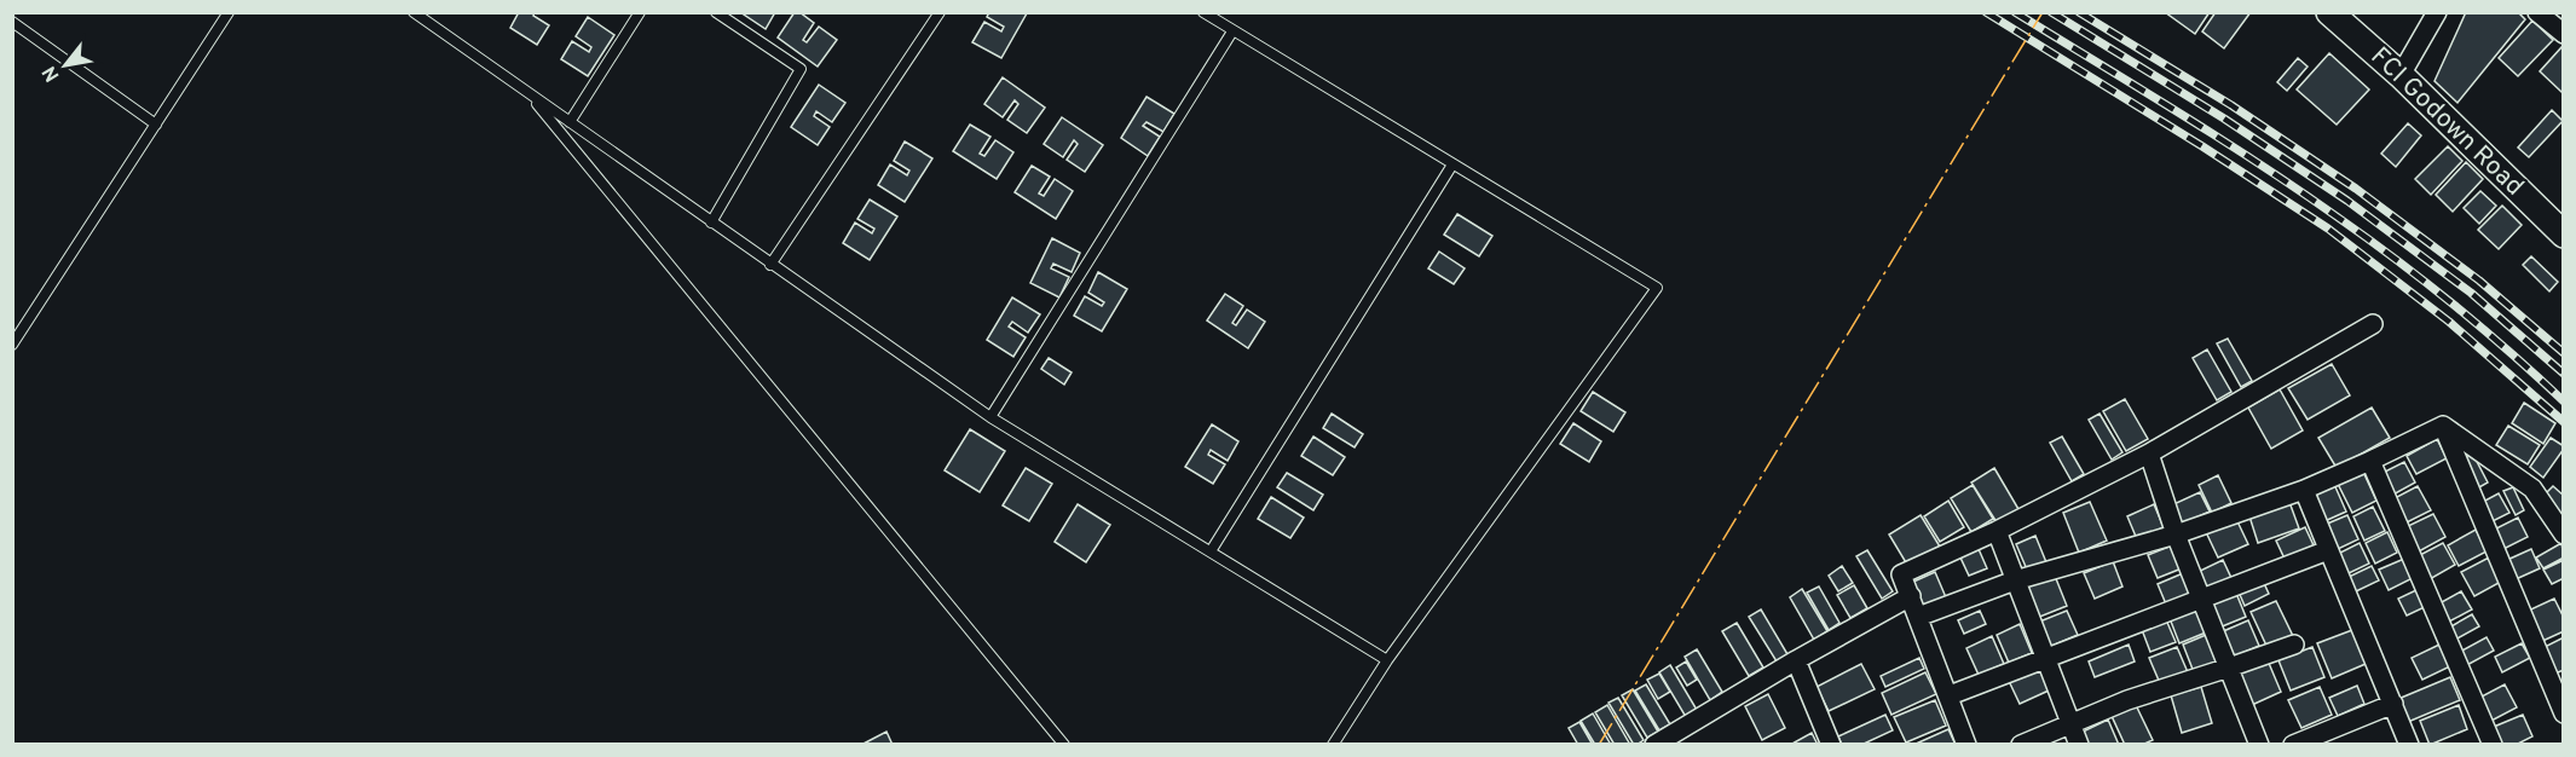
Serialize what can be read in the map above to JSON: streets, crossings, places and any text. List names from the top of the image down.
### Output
{
  "streets": {
    "street": ["FCI Godown Road"]
  },
  "north": "bottom left"
}
